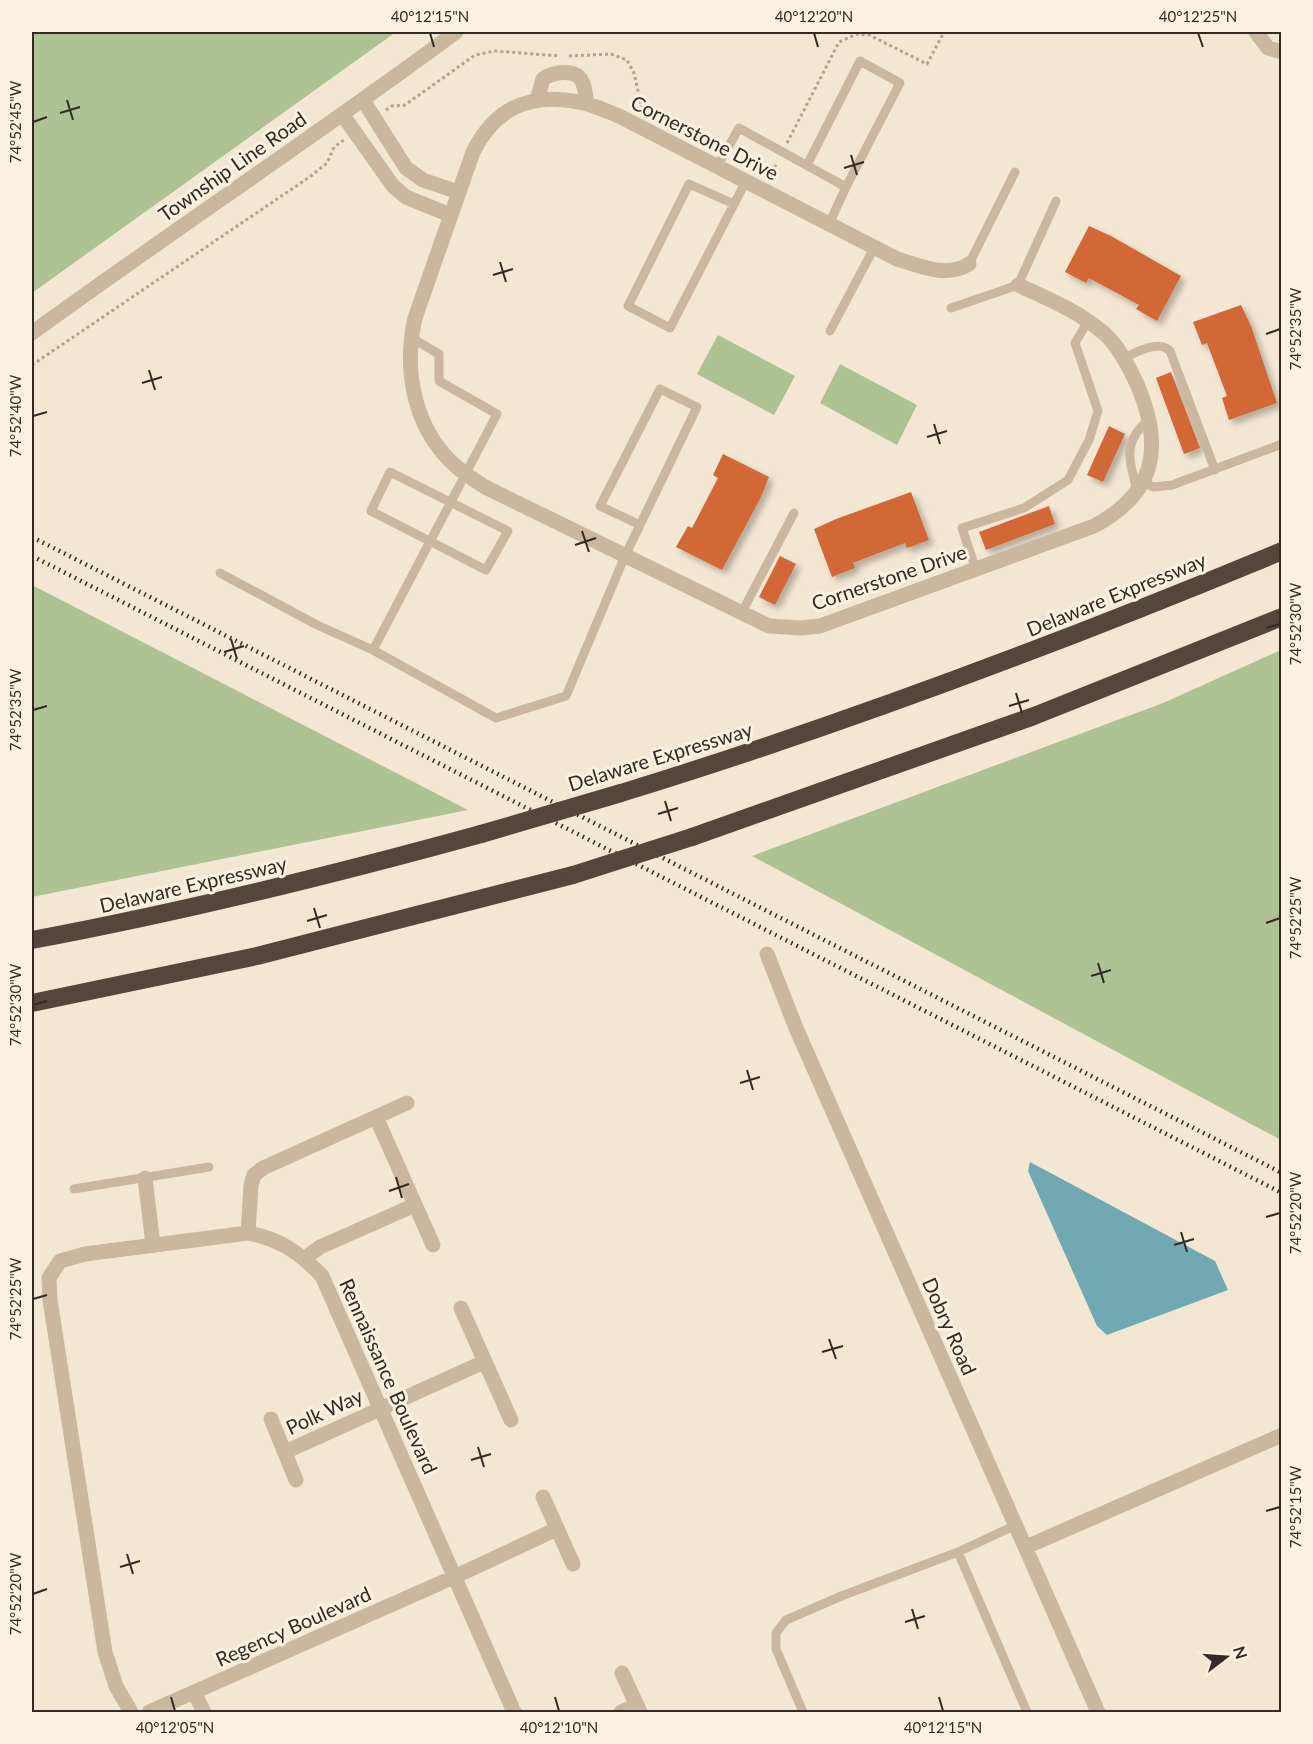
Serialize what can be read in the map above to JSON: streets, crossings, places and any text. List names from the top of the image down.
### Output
{
  "streets": {
    "highway": ["Delaware Expressway"],
    "street": [
      "Cornerstone Drive",
      "Township Line Road",
      "Dobry Road",
      "Rennaissance Boulevard",
      "Polk Way",
      "Regency Boulevard"
    ]
  },
  "crossings": [
    ["Rennaissance Boulevard", "Polk Way"],
    ["Rennaissance Boulevard", "Regency Boulevard"]
  ],
  "north": "right",
  "coordinates": [
    "40°12'15\"N",
    "40°12'20\"N",
    "40°12'25\"N",
    "74°52'45\"W",
    "74°52'35\"W",
    "74°52'40\"W",
    "74°52'30\"W",
    "74°52'25\"W",
    "74°52'20\"W",
    "74°52'15\"W",
    "40°12'05\"N",
    "40°12'10\"N"
  ]
}
